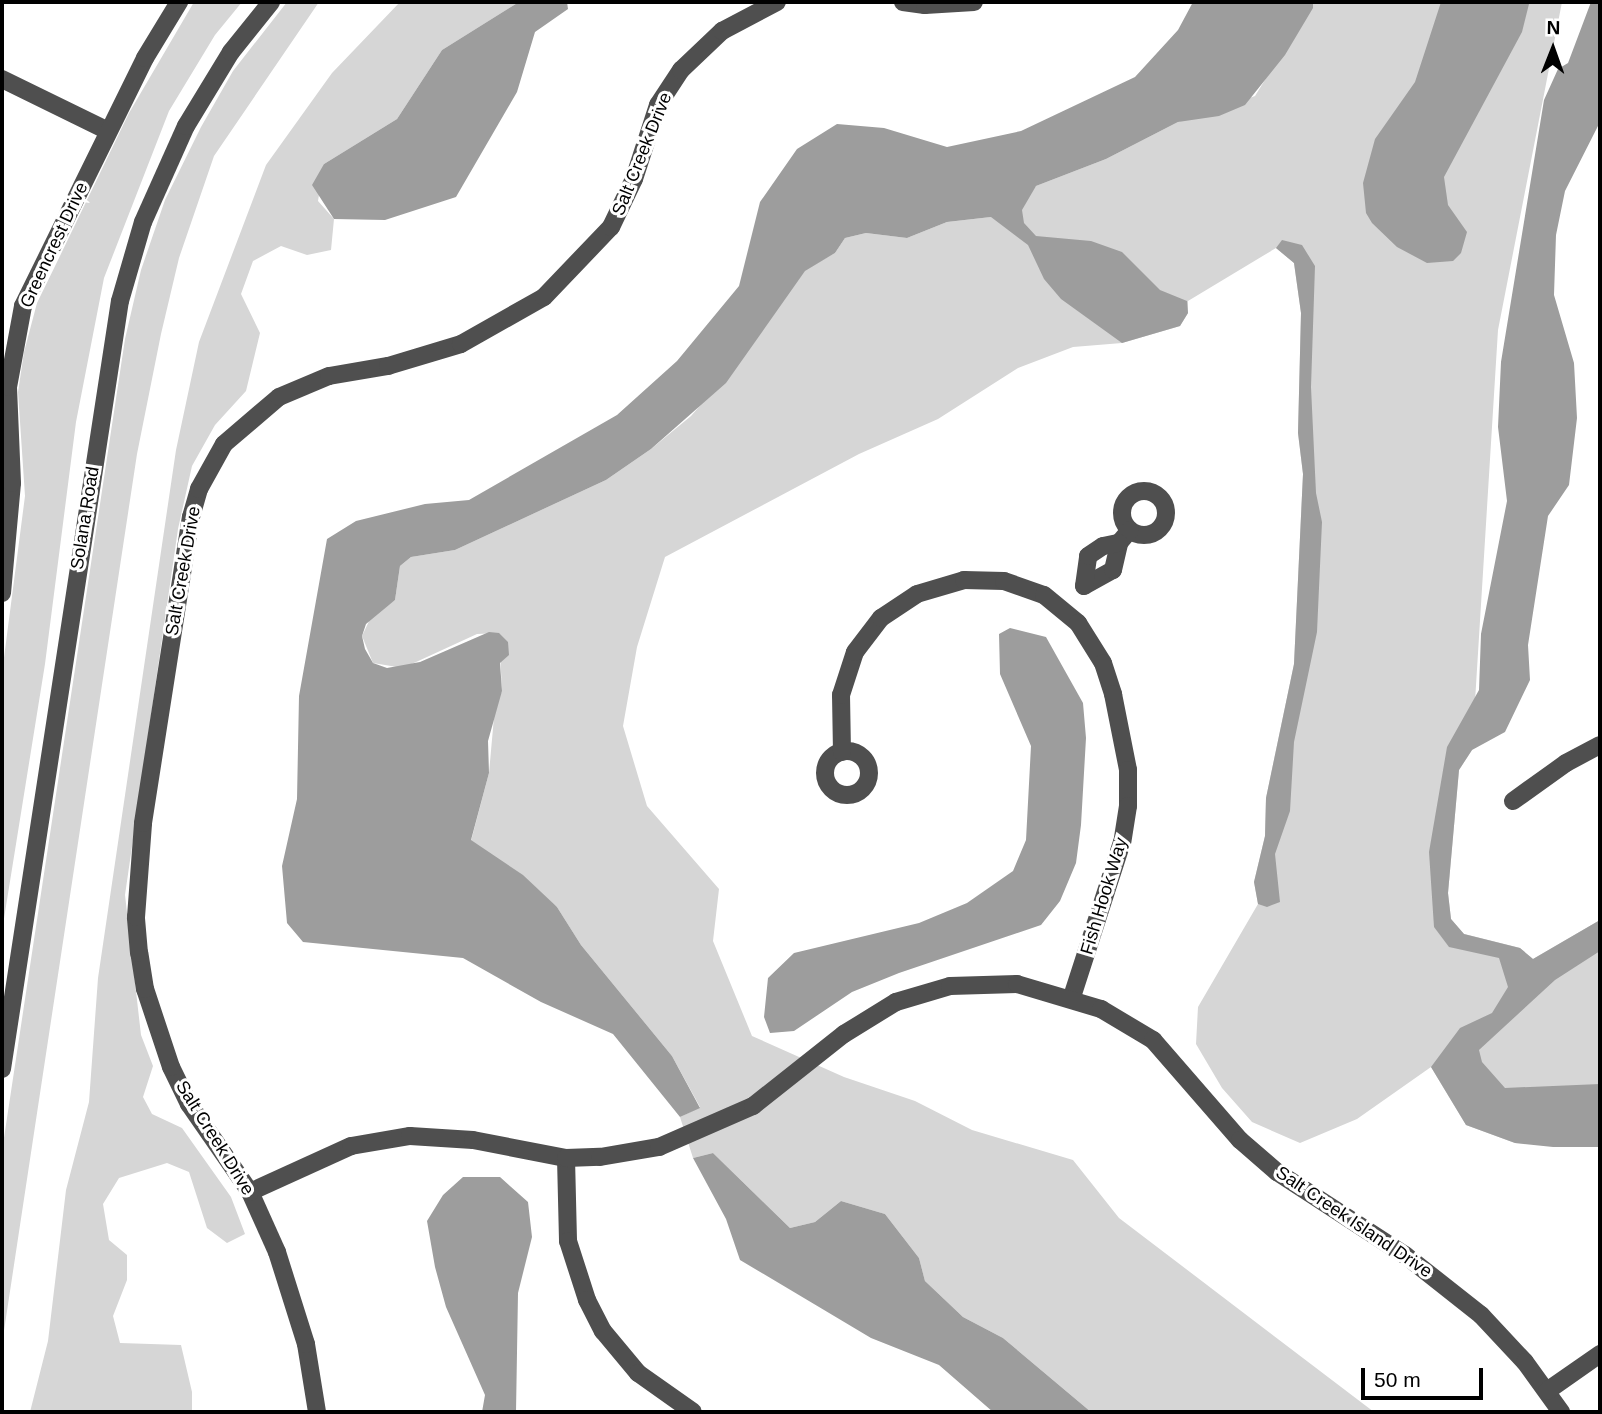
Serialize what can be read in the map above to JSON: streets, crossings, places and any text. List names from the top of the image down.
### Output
{
  "streets": {
    "street": [
      "Salt Creek Drive",
      "Greencrest Drive",
      "Solana Road",
      "Fish Hook Way",
      "Salt Creek Island Drive"
    ]
  },
  "crossings": [
    ["Salt Creek Drive", "Salt Creek Island Drive"],
    ["Fish Hook Way", "Salt Creek Island Drive"]
  ],
  "scale_bar": "50 m",
  "north": "top"
}
